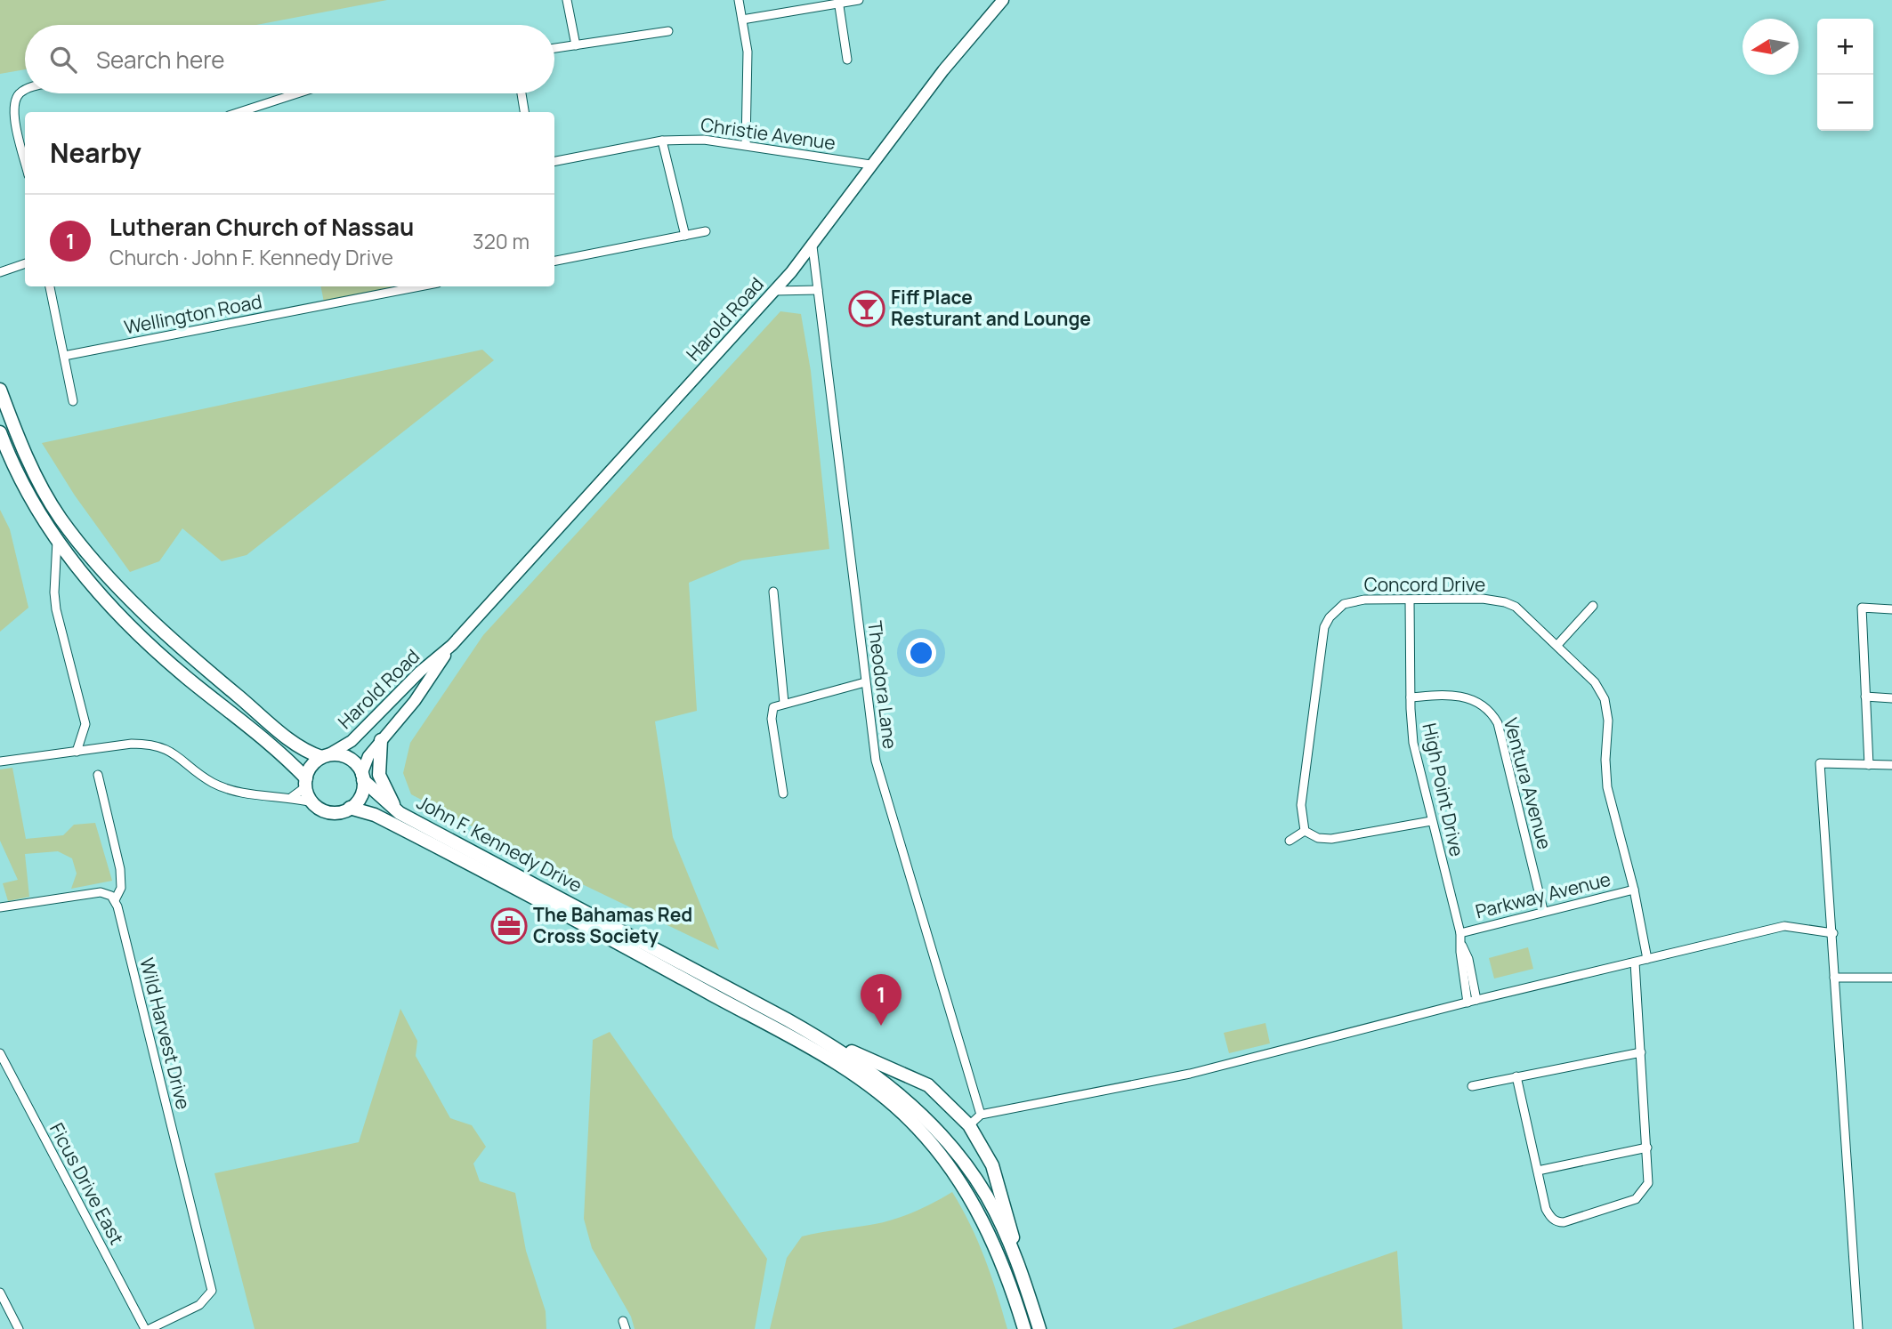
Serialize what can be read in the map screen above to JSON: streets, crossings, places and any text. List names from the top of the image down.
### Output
{
  "streets": {
    "highway": ["John F. Kennedy Drive"],
    "main road": ["Harold Road"],
    "street": [
      "Christie Avenue",
      "Wellington Road",
      "Concord Drive",
      "Theodora Lane",
      "Ventura Avenue",
      "High Point Drive",
      "Parkway Avenue",
      "Wild Harvest Drive",
      "Ficus Drive East"
    ]
  },
  "crossings": [
    ["Christie Avenue", "Harold Road"],
    ["Harold Road", "Theodora Lane"],
    ["Harold Road", "John F. Kennedy Drive"],
    ["Concord Drive", "High Point Drive"],
    ["Concord Drive", "Parkway Avenue"],
    ["Ventura Avenue", "High Point Drive"],
    ["Ventura Avenue", "Parkway Avenue"],
    ["High Point Drive", "Parkway Avenue"],
    ["Wild Harvest Drive", "Ficus Drive East"]
  ],
  "places": {
    "bar": ["Fiff Place Resturant and Lounge"],
    "office": ["The Bahamas Red Cross Society"]
  },
  "north": "left",
  "page": {
    "map_buttons": ["+", "−"],
    "search": "Search here",
    "heading": "Nearby",
    "list": [
      {
        "mark": "1",
        "name": "Lutheran Church of Nassau",
        "note": "Church · John F. Kennedy Drive",
        "value": "320 m"
      }
    ],
    "pins": "1"
  }
}
